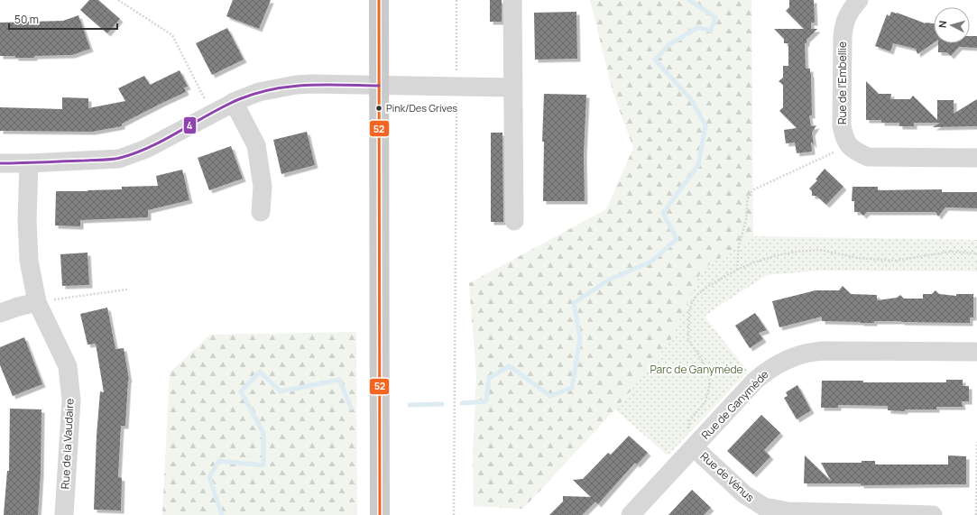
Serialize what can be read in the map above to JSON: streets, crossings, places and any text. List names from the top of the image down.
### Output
{
  "streets": {
    "street": [
      "Rue de l'Embellie",
      "Rue de Ganymède",
      "Rue de la Vaudaire",
      "Rue de Vénus"
    ]
  },
  "crossings": [
    ["Rue de Ganymède", "Rue de Vénus"]
  ],
  "parks": ["Parc de Ganymède"],
  "places": ["Pink/Des Grives"],
  "lines": ["transit line 52", "transit line 4"],
  "scale_bar": "50 m",
  "north": "left"
}
